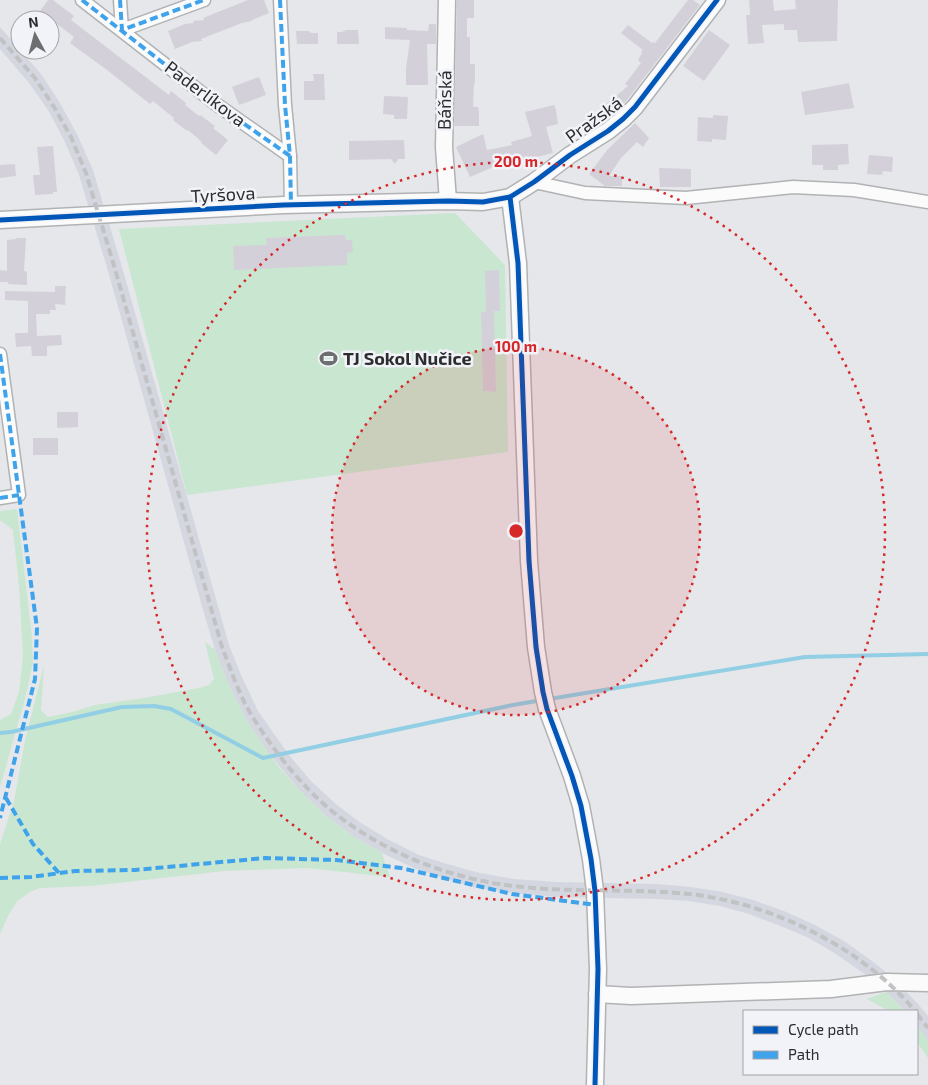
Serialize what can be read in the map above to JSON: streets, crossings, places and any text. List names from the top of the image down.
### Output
{
  "streets": {
    "street": [
      "Paderlíkova",
      "Báňská",
      "Pražská",
      "Tyršova"
    ]
  },
  "crossings": [
    ["Báňská", "Pražská"],
    ["Báňská", "Tyršova"],
    ["Pražská", "Tyršova"]
  ],
  "places": {
    "sports": ["TJ Sokol Nučice"]
  },
  "legend": ["Cycle path", "Path"],
  "north": "top",
  "rings": ["200 m", "100 m"]
}
